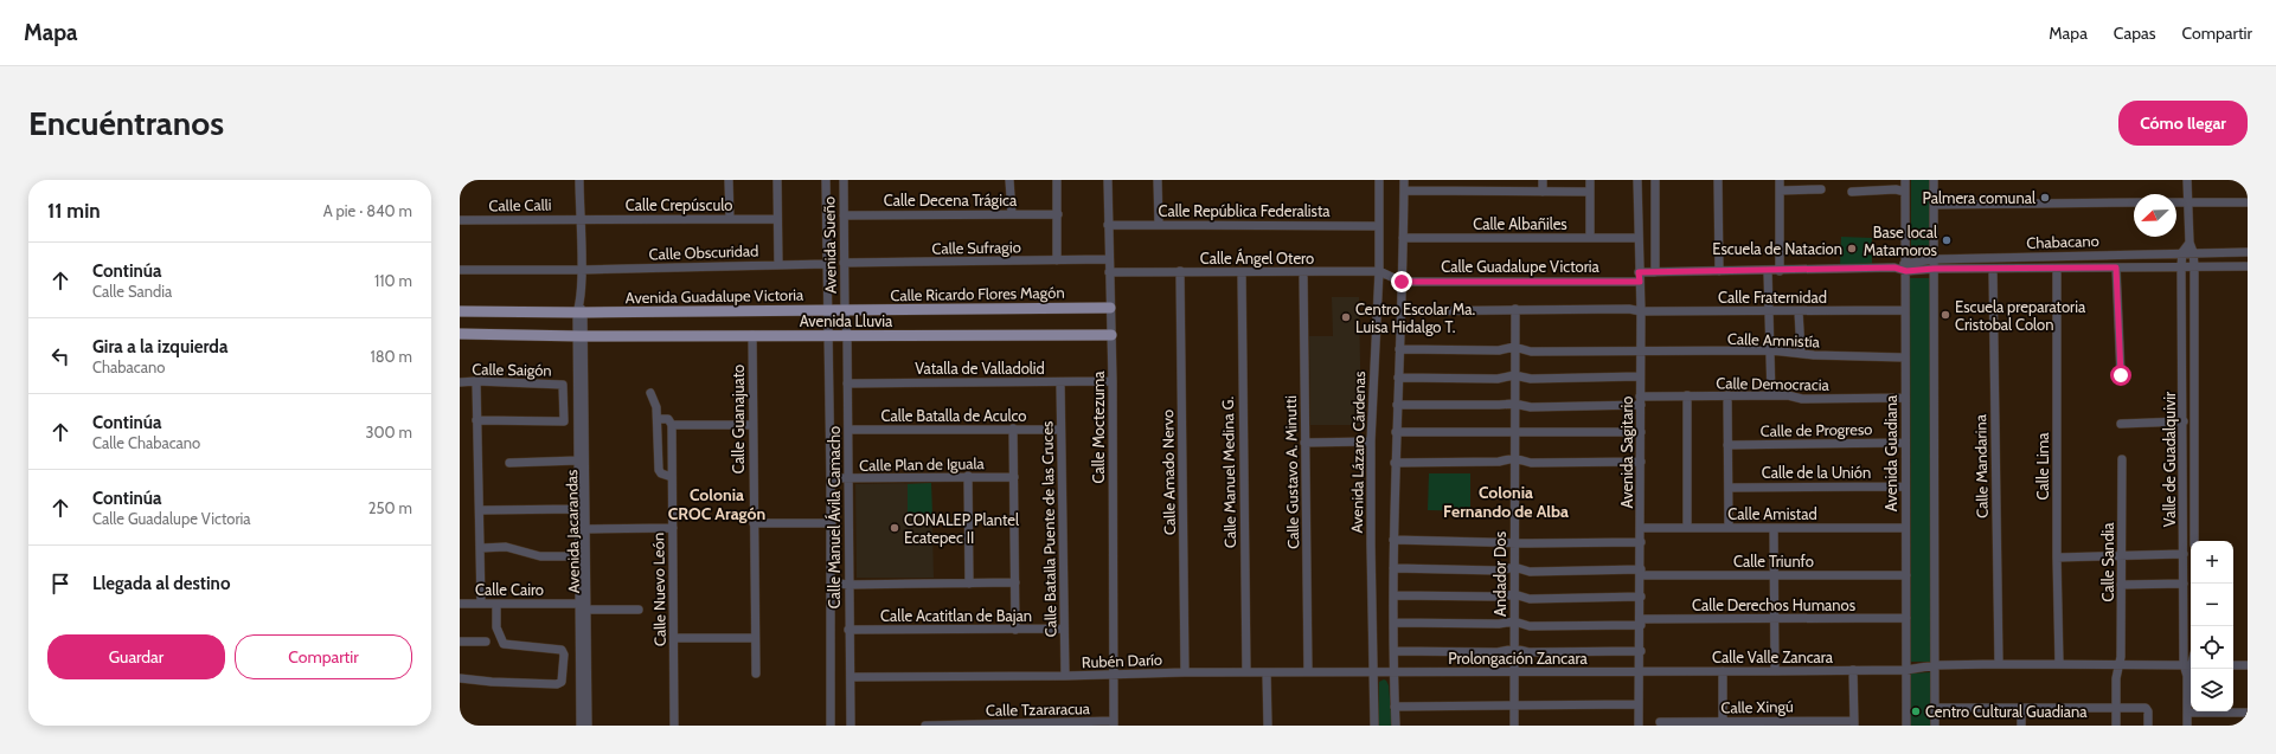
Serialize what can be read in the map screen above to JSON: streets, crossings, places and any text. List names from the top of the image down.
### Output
{
  "streets": {
    "main road": ["Calle Ricardo Flores Magón", "Avenida Guadalupe Victoria", "Avenida Lluvia"],
    "street": [
      "Calle Decena Trágica",
      "Calle Calli",
      "Calle Crepúsculo",
      "Calle República Federalista",
      "Calle Albañiles",
      "Chabacano",
      "Avenida Sueño",
      "Calle Sufragio",
      "Calle Obscuridad",
      "Calle Ángel Otero",
      "Calle Guadalupe Victoria",
      "Calle Fraternidad",
      "Calle Amnistía",
      "Vatalla de Valladolid",
      "Calle Saigón",
      "Calle Democracia",
      "Calle Batalla de Aculco",
      "Calle Guanajuato",
      "Calle Moctezuma",
      "Calle de Progreso",
      "Avenida Lázaro Cárdenas",
      "Avenida Sagitario",
      "Avenida Guadiana",
      "Valle de Guadalquivir",
      "Calle Plan de Iguala",
      "Calle Mandarina",
      "Calle Lima",
      "Calle Amado Nervo",
      "Calle Manuel Medina G.",
      "Calle Gustavo A. Minutti",
      "Calle de la Unión",
      "Calle Amistad",
      "Calle Manuel Ávila Camacho",
      "Calle Batalla Puente de las Cruces",
      "Avenida Jacarandas",
      "Calle Triunfo",
      "Calle Sandia",
      "Andador Dos",
      "Calle Cairo",
      "Calle Nuevo León",
      "Calle Derechos Humanos",
      "Calle Acatitlan de Bajan",
      "Calle Valle Zancara",
      "Prolongación Zancara",
      "Rubén Darío",
      "Calle Xingú",
      "Calle Tzararacua"
    ]
  },
  "crossings": [
    ["Calle Decena Trágica", "Avenida Sueño"],
    ["Calle Calli", "Calle Crepúsculo"],
    ["Calle República Federalista", "Calle Moctezuma"],
    ["Calle República Federalista", "Avenida Lázaro Cárdenas"],
    ["Calle Albañiles", "Avenida Sagitario"],
    ["Chabacano", "Calle Guadalupe Victoria"],
    ["Chabacano", "Avenida Guadiana"],
    ["Chabacano", "Valle de Guadalquivir"],
    ["Chabacano", "Calle Mandarina"],
    ["Chabacano", "Calle Lima"],
    ["Avenida Sueño", "Calle Sufragio"],
    ["Avenida Sueño", "Calle Obscuridad"],
    ["Avenida Sueño", "Calle Ricardo Flores Magón"],
    ["Avenida Sueño", "Avenida Guadalupe Victoria"],
    ["Avenida Sueño", "Calle Manuel Ávila Camacho"],
    ["Calle Sufragio", "Calle Moctezuma"],
    ["Calle Ángel Otero", "Calle Guadalupe Victoria"],
    ["Calle Ángel Otero", "Calle Moctezuma"],
    ["Calle Ángel Otero", "Avenida Lázaro Cárdenas"],
    ["Calle Ángel Otero", "Calle Amado Nervo"],
    ["Calle Ángel Otero", "Calle Manuel Medina G."],
    ["Calle Ángel Otero", "Calle Gustavo A. Minutti"],
    ["Calle Guadalupe Victoria", "Avenida Sagitario"],
    ["Calle Guadalupe Victoria", "Avenida Guadiana"],
    ["Calle Ricardo Flores Magón", "Avenida Guadalupe Victoria"],
    ["Calle Ricardo Flores Magón", "Calle Moctezuma"],
    ["Calle Ricardo Flores Magón", "Calle Manuel Ávila Camacho"],
    ["Avenida Guadalupe Victoria", "Calle Manuel Ávila Camacho"],
    ["Calle Fraternidad", "Avenida Sagitario"],
    ["Calle Fraternidad", "Avenida Guadiana"],
    ["Avenida Lluvia", "Calle Guanajuato"],
    ["Avenida Lluvia", "Calle Moctezuma"],
    ["Avenida Lluvia", "Calle Manuel Ávila Camacho"],
    ["Avenida Lluvia", "Avenida Jacarandas"],
    ["Calle Amnistía", "Avenida Sagitario"],
    ["Calle Amnistía", "Avenida Guadiana"],
    ["Calle Amnistía", "Andador Dos"],
    ["Vatalla de Valladolid", "Calle Moctezuma"],
    ["Vatalla de Valladolid", "Calle Manuel Ávila Camacho"],
    ["Vatalla de Valladolid", "Calle Batalla Puente de las Cruces"],
    ["Calle Democracia", "Avenida Sagitario"],
    ["Calle Democracia", "Avenida Guadiana"],
    ["Calle Batalla de Aculco", "Calle Manuel Ávila Camacho"],
    ["Calle Batalla de Aculco", "Calle Batalla Puente de las Cruces"],
    ["Calle Moctezuma", "Rubén Darío"],
    ["Calle Moctezuma", "Calle Tzararacua"],
    ["Calle de Progreso", "Avenida Guadiana"],
    ["Avenida Lázaro Cárdenas", "Rubén Darío"],
    ["Avenida Sagitario", "Calle Amistad"],
    ["Avenida Sagitario", "Calle Triunfo"],
    ["Avenida Sagitario", "Calle Derechos Humanos"],
    ["Avenida Sagitario", "Calle Valle Zancara"],
    ["Avenida Sagitario", "Prolongación Zancara"],
    ["Avenida Guadiana", "Calle de la Unión"],
    ["Avenida Guadiana", "Calle Amistad"],
    ["Avenida Guadiana", "Calle Triunfo"],
    ["Avenida Guadiana", "Calle Derechos Humanos"],
    ["Avenida Guadiana", "Calle Valle Zancara"],
    ["Valle de Guadalquivir", "Calle Valle Zancara"],
    ["Calle Plan de Iguala", "Calle Manuel Ávila Camacho"],
    ["Calle Mandarina", "Calle Valle Zancara"],
    ["Calle Lima", "Calle Valle Zancara"],
    ["Calle Amado Nervo", "Rubén Darío"],
    ["Calle Manuel Medina G.", "Rubén Darío"],
    ["Calle Gustavo A. Minutti", "Rubén Darío"],
    ["Calle Manuel Ávila Camacho", "Calle Acatitlan de Bajan"],
    ["Calle Manuel Ávila Camacho", "Rubén Darío"],
    ["Calle Batalla Puente de las Cruces", "Calle Acatitlan de Bajan"],
    ["Calle Batalla Puente de las Cruces", "Rubén Darío"],
    ["Avenida Jacarandas", "Calle Cairo"],
    ["Calle Triunfo", "Andador Dos"],
    ["Calle Sandia", "Calle Valle Zancara"],
    ["Andador Dos", "Calle Derechos Humanos"],
    ["Andador Dos", "Prolongación Zancara"],
    ["Calle Valle Zancara", "Prolongación Zancara"],
    ["Prolongación Zancara", "Rubén Darío"]
  ],
  "districts": ["Colonia Fernando de Alba", "Colonia CROC Aragón"],
  "places": [
    "Palmera comunal",
    "Base local Matamoros",
    "Escuela de Natacion",
    "Escuela preparatoria Cristobal Colon",
    "Centro Escolar Ma. Luisa Hidalgo T.",
    "CONALEP Plantel Ecatepec II",
    "Centro Cultural Guadiana"
  ],
  "north": "bottom left",
  "page": {
    "header": "Mapa",
    "nav": ["Mapa", "Capas", "Compartir"],
    "buttons": [
      "Cómo llegar",
      ["Guardar", "Compartir"]
    ],
    "title": "Encuéntranos",
    "heading": ["11 min", "A pie · 840 m"],
    "list": [
      ["Continúa", "Calle Sandia", "110 m"],
      ["Gira a la izquierda", "Chabacano", "180 m"],
      ["Continúa", "Calle Chabacano", "300 m"],
      ["Continúa", "Calle Guadalupe Victoria", "250 m"],
      "Llegada al destino"
    ],
    "map_buttons": ["+", "−"]
  }
}
